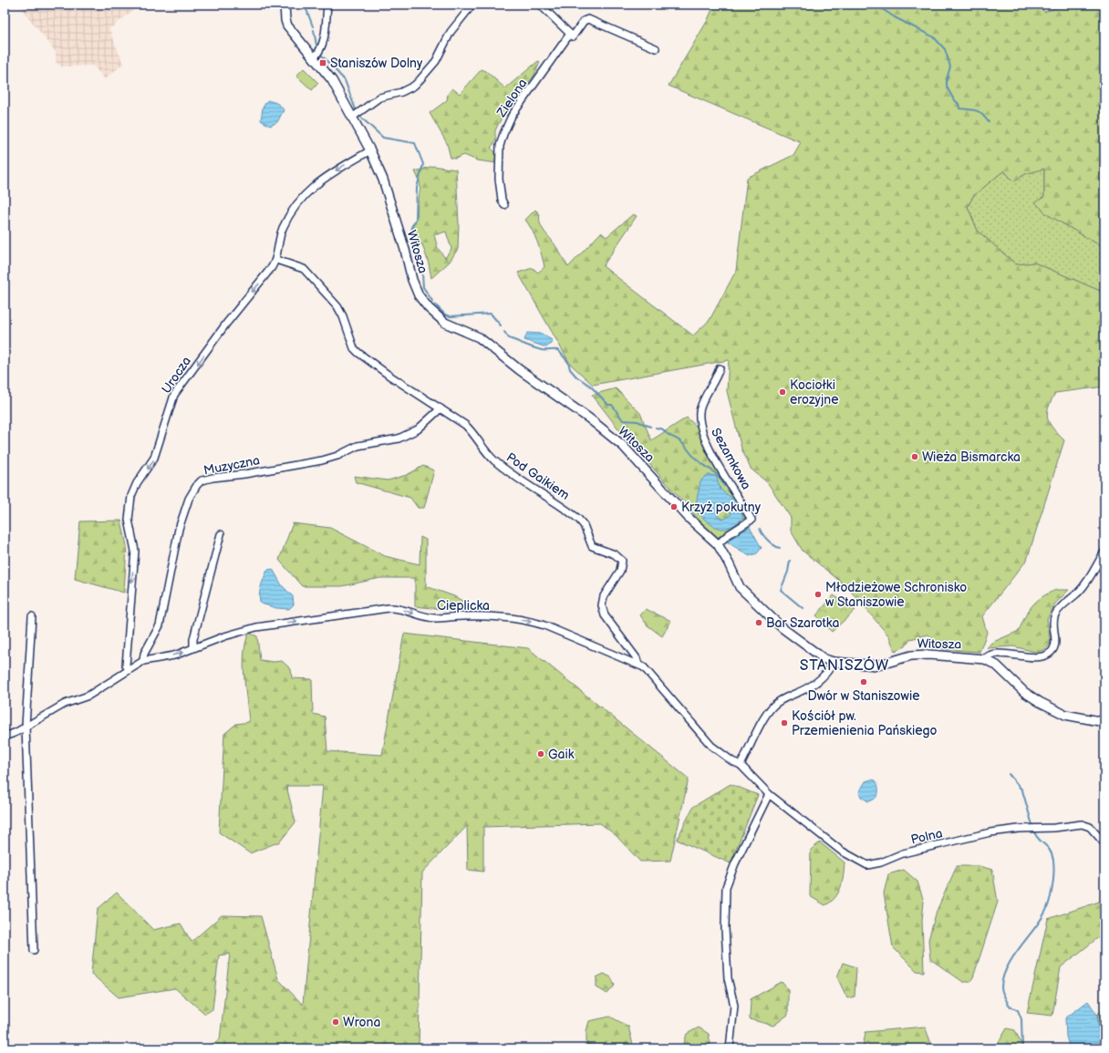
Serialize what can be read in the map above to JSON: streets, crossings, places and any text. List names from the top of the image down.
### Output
{
  "streets": {
    "street": [
      "Zielona",
      "Witosza",
      "Urocza",
      "Sezamkowa",
      "Muzyczna",
      "Pod Gaikiem",
      "Cieplicka",
      "Polna"
    ]
  },
  "crossings": [
    ["Witosza", "Urocza"],
    ["Witosza", "Sezamkowa"],
    ["Urocza", "Pod Gaikiem"],
    ["Muzyczna", "Pod Gaikiem"],
    ["Muzyczna", "Cieplicka"],
    ["Pod Gaikiem", "Cieplicka"],
    ["Cieplicka", "Polna"]
  ],
  "one_way": ["Urocza", "Cieplicka"],
  "districts": ["STANISZÓW"],
  "places": {
    "transit": ["Staniszów Dolny"],
    "other": [
      "Kociołki erozyjne",
      "Wieża Bismarcka",
      "Krzyż pokutny",
      "Młodzieżowe Schronisko w Staniszowie",
      "Bar Szarotka",
      "Dwór w Staniszowie",
      "Kościół pw. Przemienienia Pańskiego",
      "Gaik",
      "Wrona"
    ]
  }
}
